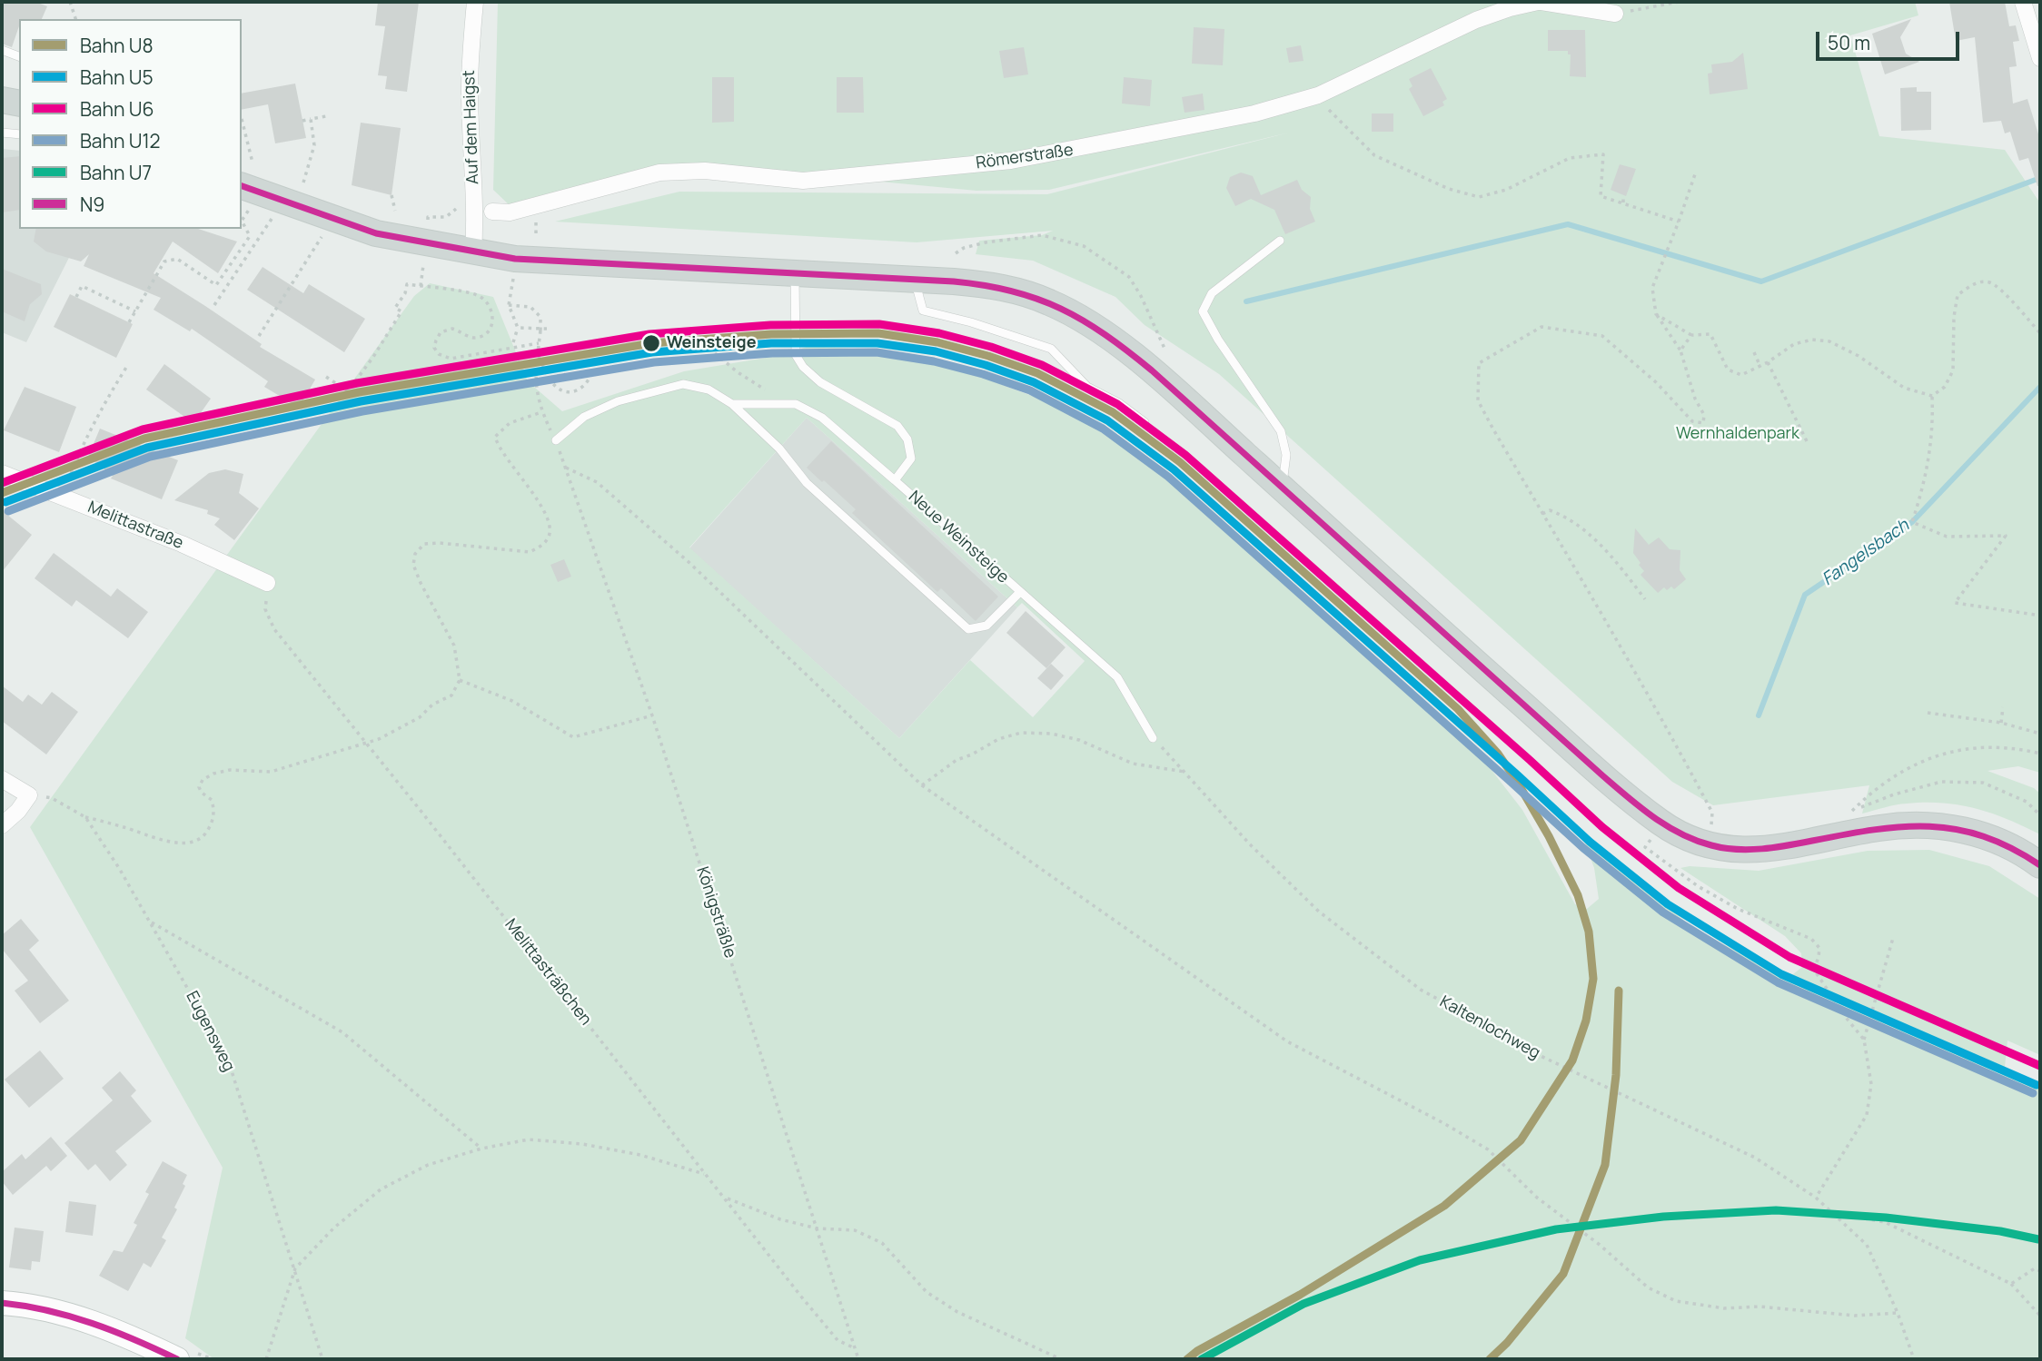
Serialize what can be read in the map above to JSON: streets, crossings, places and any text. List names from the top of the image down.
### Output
{
  "streets": {
    "street": ["Auf dem Haigst", "Römerstraße", "Melittastraße"],
    "lane": ["Neue Weinsteige"],
    "path": [
      "Königsträßle",
      "Melittasträßchen",
      "Kaltenlochweg",
      "Eugensweg"
    ]
  },
  "crossings": [
    ["Melittastraße", "Melittasträßchen"],
    ["Neue Weinsteige", "Kaltenlochweg"],
    ["Königsträßle", "Melittasträßchen"]
  ],
  "water": ["Fangelsbach"],
  "parks": ["Wernhaldenpark"],
  "places": ["Weinsteige"],
  "lines": [
    "transit line N9",
    "rail line U6",
    "rail line U8",
    "rail line U5",
    "rail line U12",
    "rail line U7"
  ],
  "legend": [
    "Bahn U8",
    "Bahn U5",
    "Bahn U6",
    "Bahn U12",
    "Bahn U7",
    "N9"
  ],
  "scale_bar": "50 m"
}
